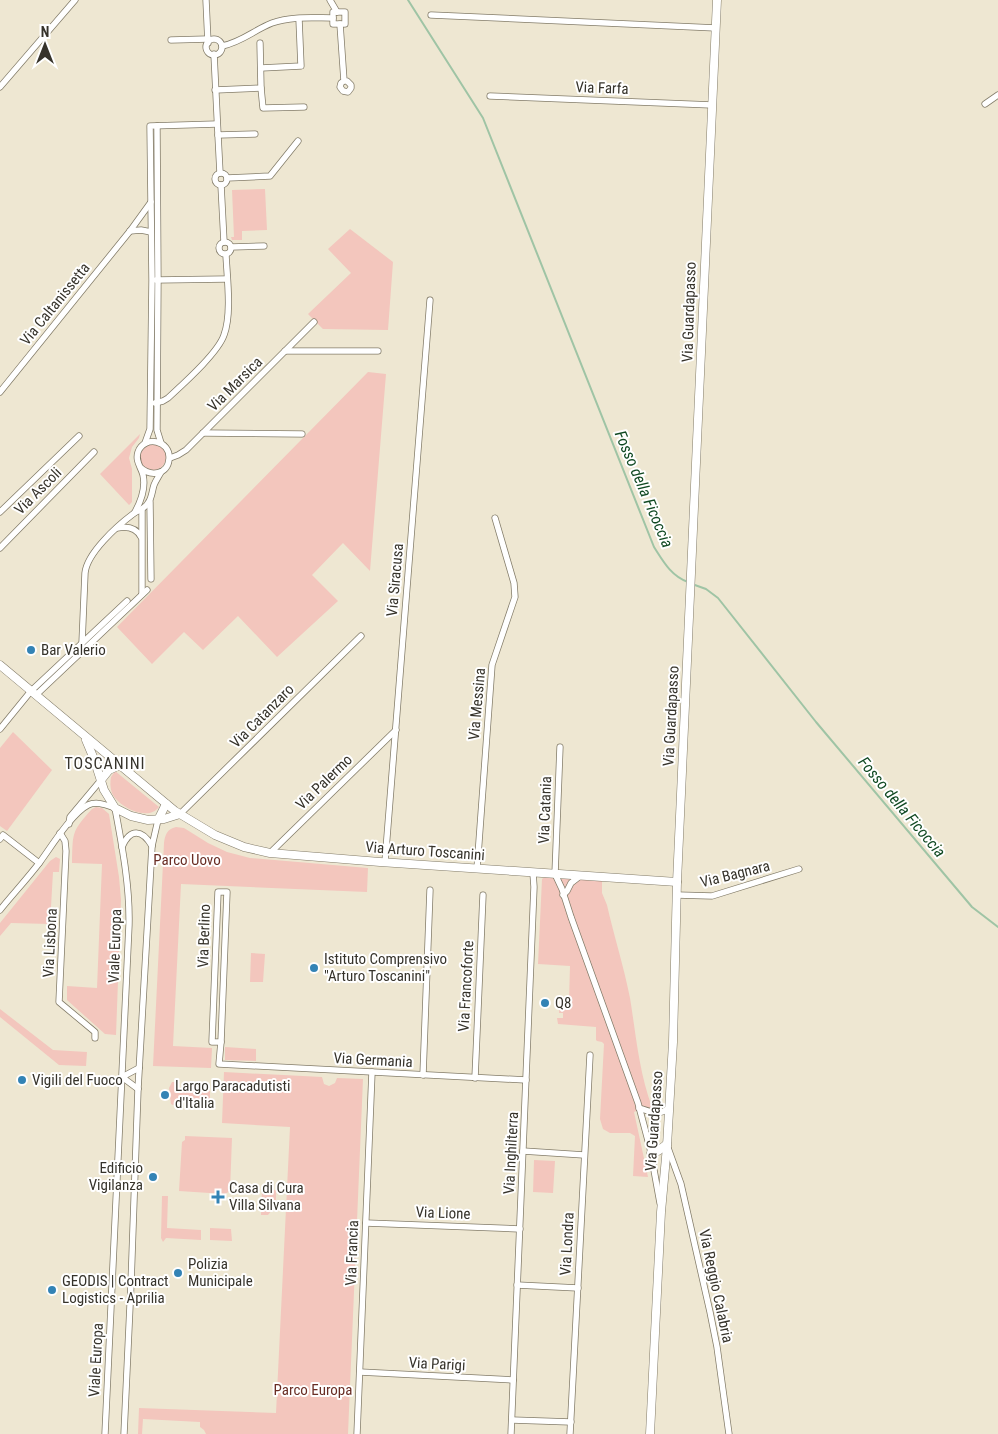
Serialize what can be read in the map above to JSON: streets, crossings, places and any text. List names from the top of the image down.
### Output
{
  "streets": {
    "street": [
      "Via Farfa",
      "Via Caltanissetta",
      "Via Guardapasso",
      "Via Marsica",
      "Via Ascoli",
      "Via Siracusa",
      "Via Messina",
      "Via Catanzaro",
      "Via Palermo",
      "Via Catania",
      "Via Arturo Toscanini",
      "Via Bagnara",
      "Via Berlino",
      "Via Lisbona",
      "Viale Europa",
      "Via Francoforte",
      "Via Germania",
      "Via Inghilterra",
      "Via Lione",
      "Via Londra",
      "Via Francia",
      "Via Reggio Calabria",
      "Via Parigi"
    ]
  },
  "crossings": [
    ["Via Farfa", "Via Guardapasso"],
    ["Via Guardapasso", "Via Arturo Toscanini"],
    ["Via Guardapasso", "Via Bagnara"],
    ["Via Guardapasso", "Via Reggio Calabria"],
    ["Via Siracusa", "Via Palermo"],
    ["Via Siracusa", "Via Arturo Toscanini"],
    ["Via Messina", "Via Arturo Toscanini"],
    ["Via Catanzaro", "Via Arturo Toscanini"],
    ["Via Palermo", "Via Arturo Toscanini"],
    ["Via Catania", "Via Arturo Toscanini"],
    ["Via Arturo Toscanini", "Viale Europa"],
    ["Via Arturo Toscanini", "Via Inghilterra"],
    ["Via Berlino", "Via Germania"],
    ["Via Francoforte", "Via Germania"],
    ["Via Germania", "Via Inghilterra"],
    ["Via Germania", "Via Francia"],
    ["Via Inghilterra", "Via Lione"],
    ["Via Inghilterra", "Via Parigi"],
    ["Via Lione", "Via Francia"],
    ["Via Francia", "Via Parigi"]
  ],
  "districts": ["TOSCANINI"],
  "water": ["Fosso della Ficoccia"],
  "parks": ["Parco Uovo", "Parco Europa"],
  "places": {
    "other": [
      "Bar Valerio",
      "Istituto Comprensivo \"Arturo Toscanini\"",
      "Q8",
      "Vigili del Fuoco",
      "Largo Paracadutisti d'Italia",
      "Edificio Vigilanza",
      "Polizia Municipale",
      "GEODIS | Contract Logistics - Aprilia"
    ],
    "health": ["Casa di Cura Villa Silvana"]
  },
  "north": "top"
}
